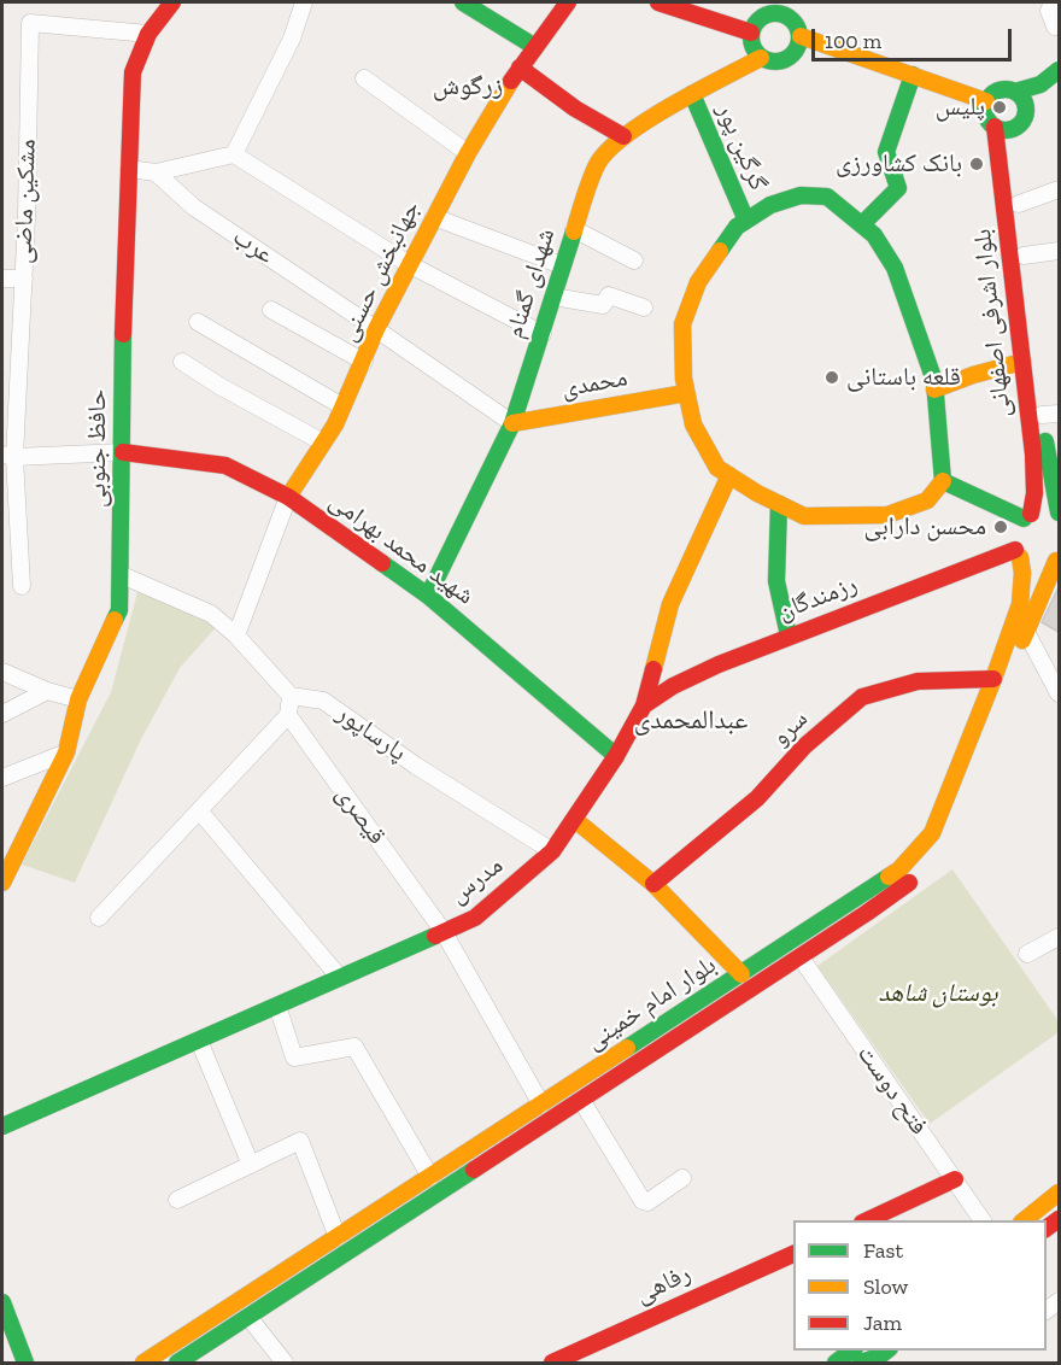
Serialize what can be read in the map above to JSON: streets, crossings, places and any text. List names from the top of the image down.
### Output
{
  "streets": {
    "street": [
      "گرگین پور",
      "مشکین ماضی",
      "عرب",
      "جهانبخش حسنی",
      "شهدای گمنام",
      "بلوار اشرفی اصفهانی",
      "محمدی",
      "حافظ جنوبی",
      "شهید محمد بهرامی",
      "رزمندگان",
      "سرو",
      "پارساپور",
      "قیصری",
      "مدرس",
      "بلوار امام خمینی",
      "فتح دوست",
      "رفاهی"
    ]
  },
  "crossings": [
    ["گرگین پور", "شهدای گمنام"],
    ["مشکین ماضی", "حافظ جنوبی"],
    ["عرب", "جهانبخش حسنی"],
    ["عرب", "شهدای گمنام"],
    ["عرب", "محمدی"],
    ["جهانبخش حسنی", "شهید محمد بهرامی"],
    ["شهدای گمنام", "محمدی"],
    ["شهدای گمنام", "شهید محمد بهرامی"],
    ["بلوار اشرفی اصفهانی", "رزمندگان"],
    ["بلوار اشرفی اصفهانی", "بلوار امام خمینی"],
    ["حافظ جنوبی", "شهید محمد بهرامی"],
    ["شهید محمد بهرامی", "مدرس"],
    ["رزمندگان", "مدرس"],
    ["رزمندگان", "بلوار امام خمینی"],
    ["سرو", "بلوار امام خمینی"],
    ["پارساپور", "مدرس"],
    ["قیصری", "مدرس"],
    ["قیصری", "بلوار امام خمینی"],
    ["بلوار امام خمینی", "فتح دوست"]
  ],
  "districts": ["زرگوش", "عبدالمحمدی"],
  "parks": ["بوستان شاهد"],
  "places": [
    "پلیس",
    "بانک کشاورزی",
    "قلعه باستانی",
    "محسن دارابی"
  ],
  "legend": ["Fast", "Slow", "Jam"],
  "scale_bar": "100 m"
}
